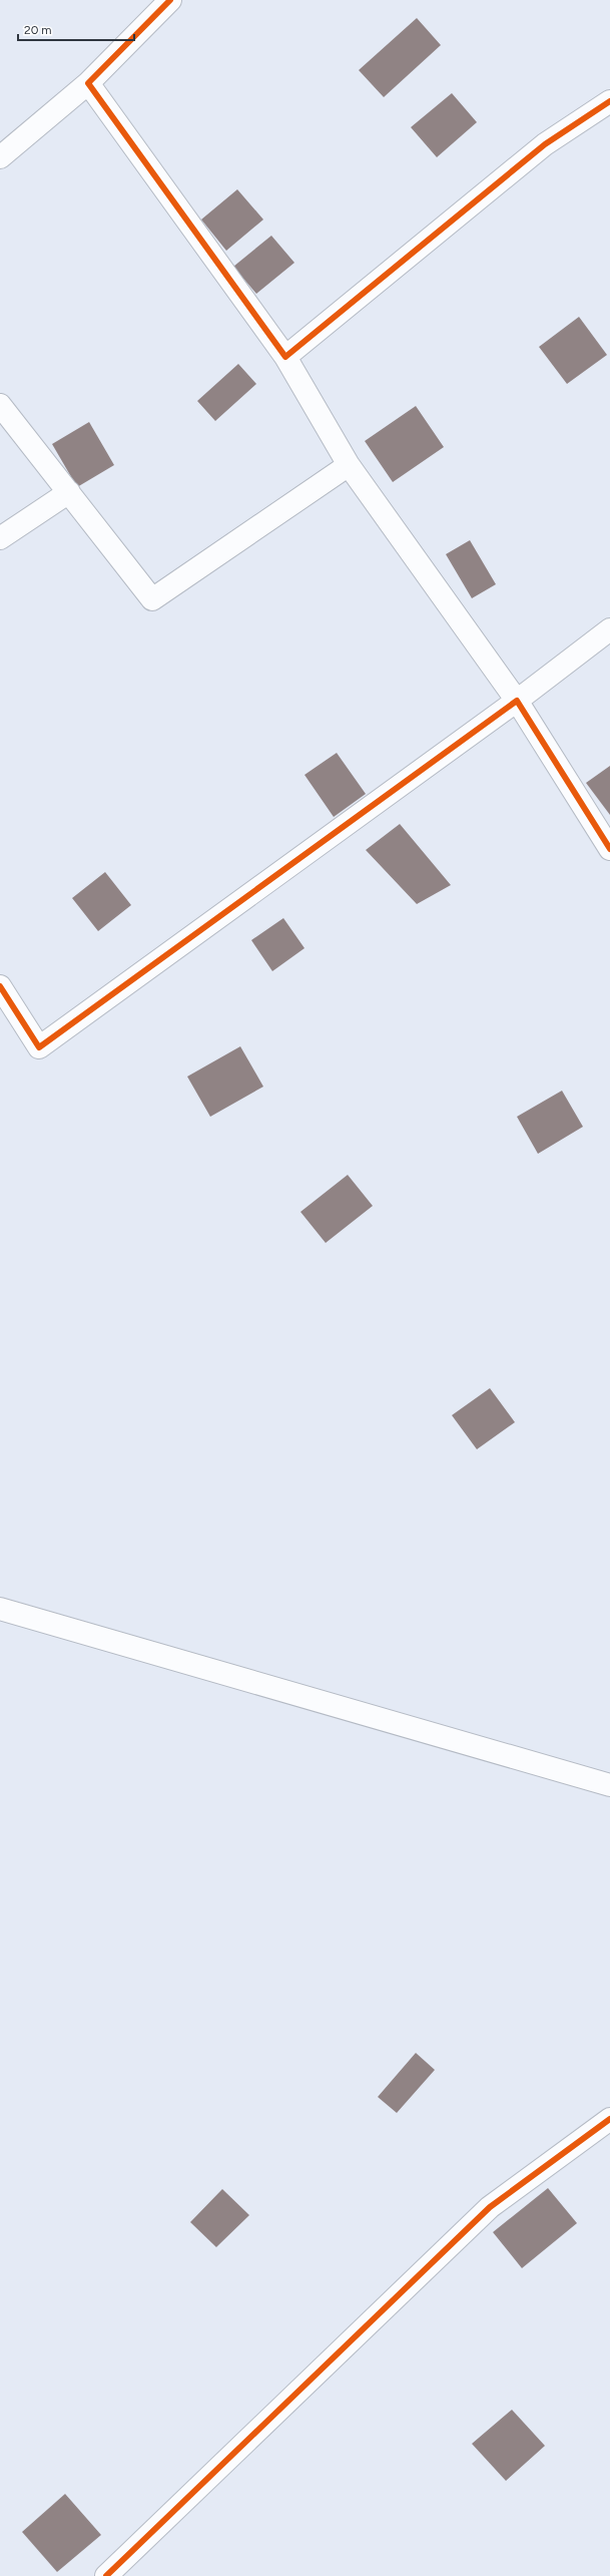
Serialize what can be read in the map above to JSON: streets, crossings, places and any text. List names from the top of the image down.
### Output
{
  "scale_bar": "20 m"
}
